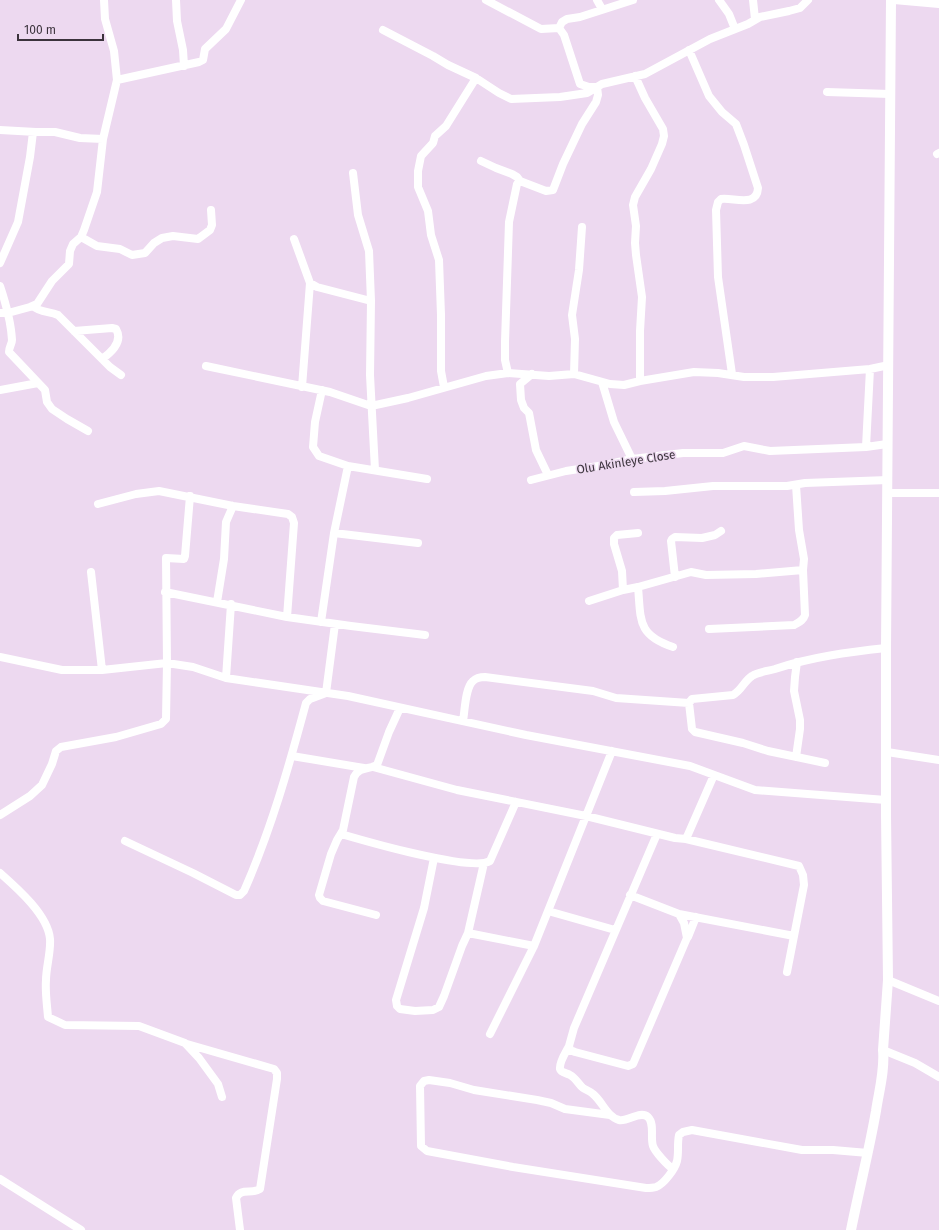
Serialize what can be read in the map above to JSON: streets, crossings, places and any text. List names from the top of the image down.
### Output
{
  "streets": {
    "street": ["Olu Akinleye Close"]
  },
  "scale_bar": "100 m"
}
